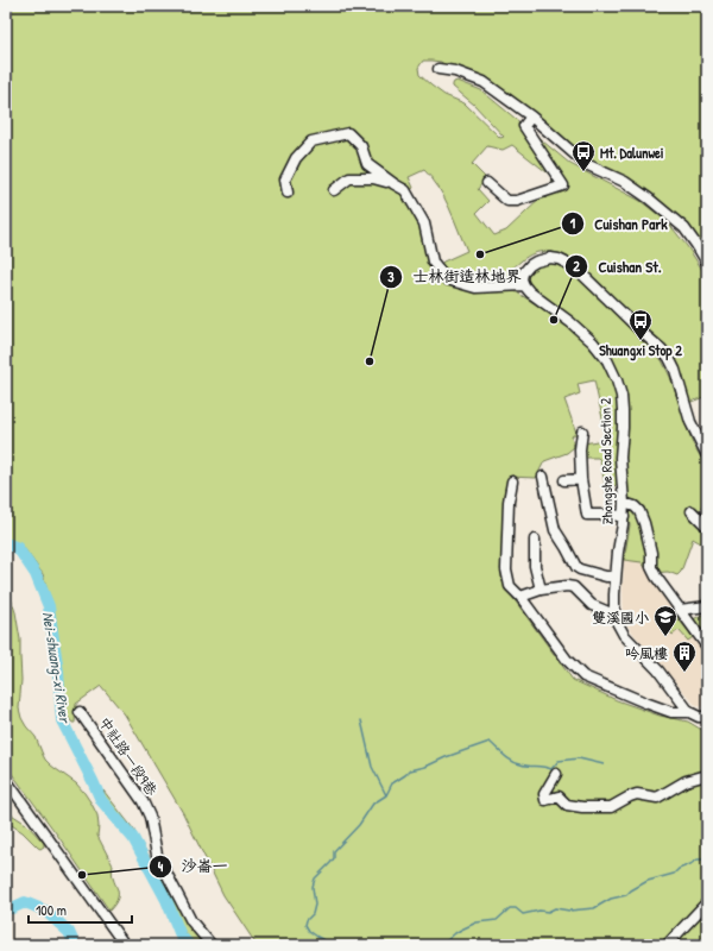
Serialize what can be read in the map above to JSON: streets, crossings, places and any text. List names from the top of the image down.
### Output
{
  "streets": {
    "street": ["Zhongshe Road Section 2", "中社路一段9巷"]
  },
  "water": ["Nei-shuang-xi River"],
  "places": {
    "bus stop": ["Mt. Dalunwei", "Shuangxi Stop 2"],
    "other": [
      "Cuishan Park",
      "Cuishan St.",
      "士林街造林地界",
      "沙崙一"
    ],
    "school or university": ["雙溪國小"],
    "building": ["吟風樓"]
  },
  "scale_bar": "100 m"
}
